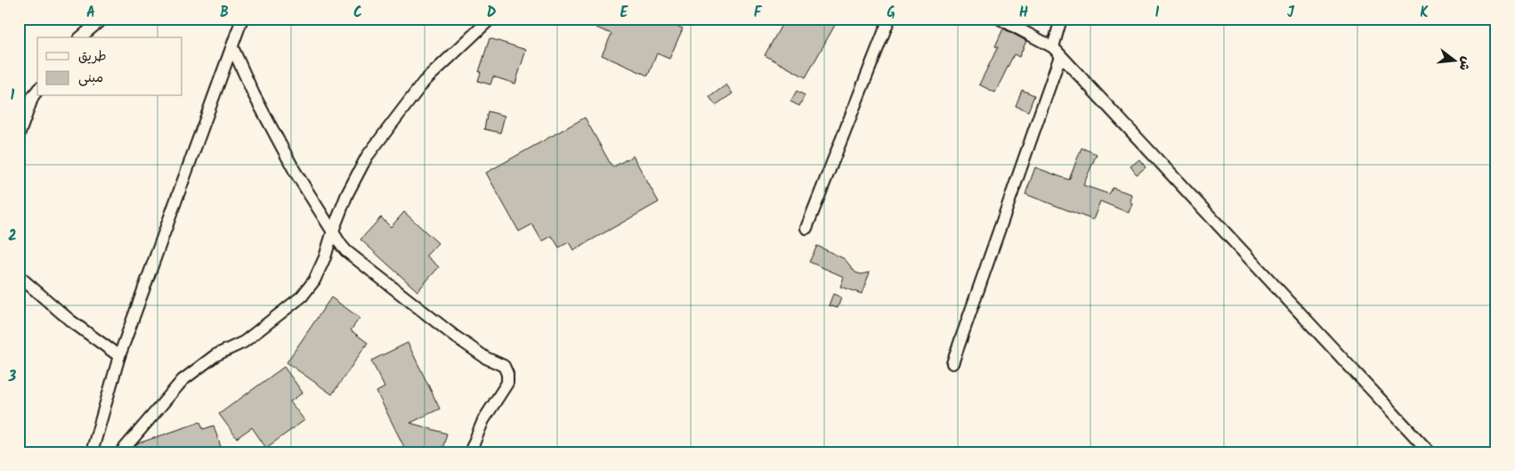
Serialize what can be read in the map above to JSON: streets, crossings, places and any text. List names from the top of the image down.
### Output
{
  "legend": ["طريق", "مبنى"],
  "north": "right",
  "grid": {
    "columns": [
      "A",
      "B",
      "C",
      "D",
      "E",
      "F",
      "G",
      "H",
      "I",
      "J",
      "K"
    ],
    "rows": ["1", "2", "3"]
  }
}
